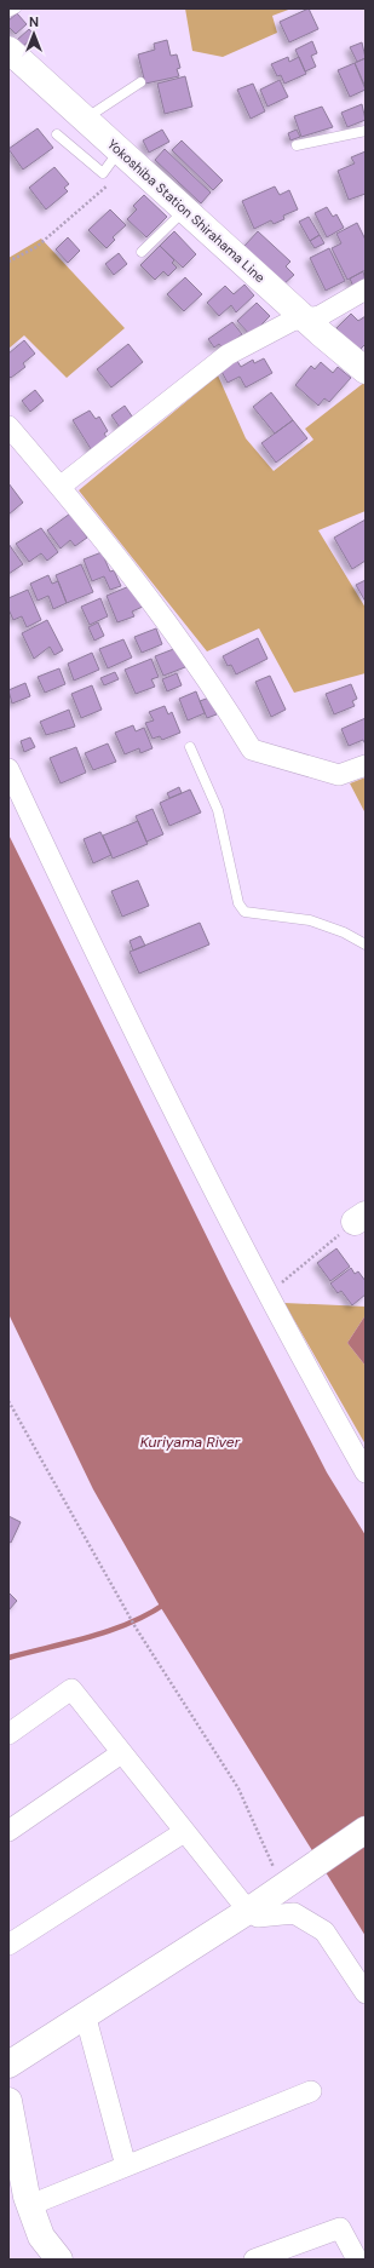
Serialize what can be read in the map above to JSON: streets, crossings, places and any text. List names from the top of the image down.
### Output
{
  "streets": {
    "street": ["Yokoshiba Station Shirahama Line"]
  },
  "water": ["Kuriyama River"],
  "north": "top"
}
